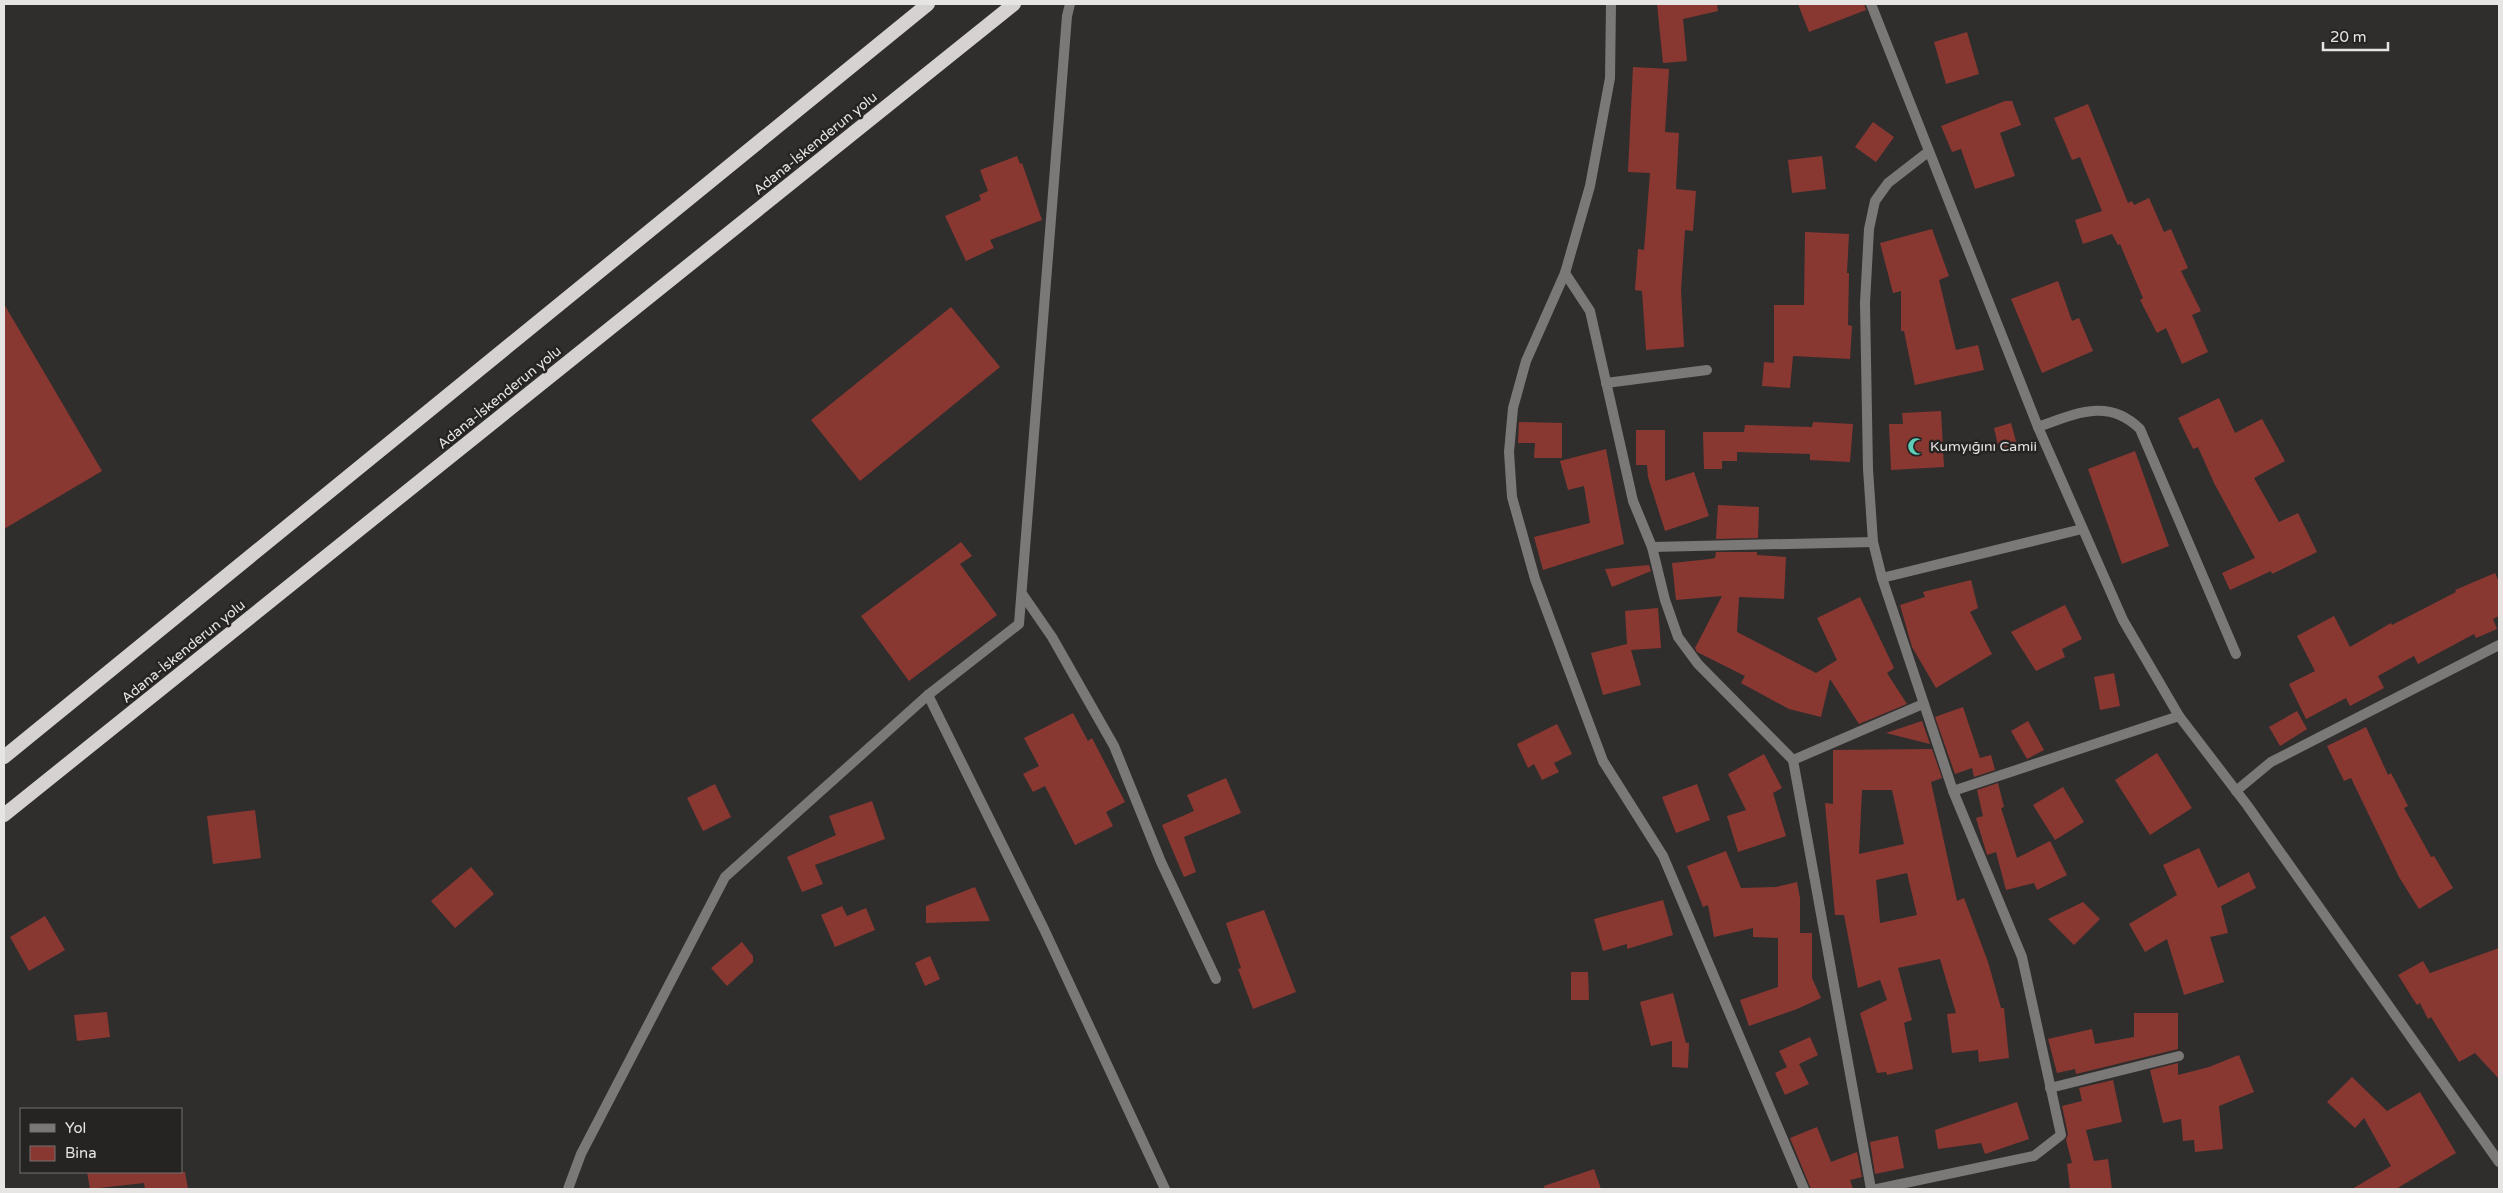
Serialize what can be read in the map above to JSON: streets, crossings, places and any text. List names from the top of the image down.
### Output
{
  "streets": {
    "highway": ["Adana-İskenderun yolu"]
  },
  "places": {
    "mosque": ["Kumyığını Camii"]
  },
  "legend": ["Yol", "Bina"],
  "scale_bar": "20 m"
}
